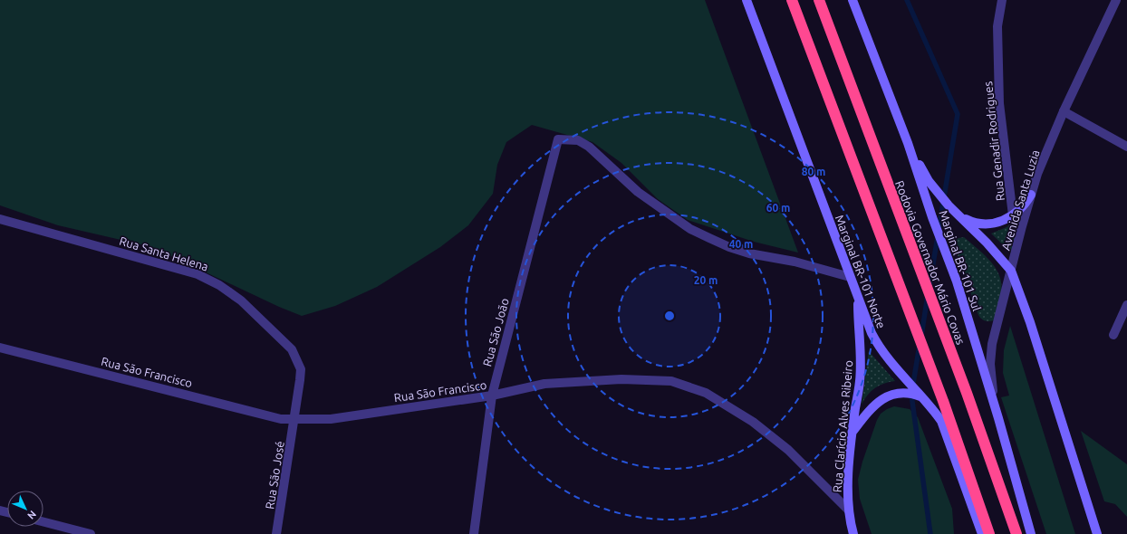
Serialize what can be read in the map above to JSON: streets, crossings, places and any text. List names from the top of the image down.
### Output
{
  "streets": {
    "highway": ["Rodovia Governador Mário Covas"],
    "main road": ["Marginal BR-101 Sul", "Marginal BR-101 Norte", "Rua Clarício Alves Ribeiro"],
    "street": [
      "Rua Genadir Rodrigues",
      "Avenida Santa Luzia",
      "Rua Santa Helena",
      "Rua São João",
      "Rua São Francisco",
      "Rua São José"
    ]
  },
  "crossings": [
    ["Avenida Santa Luzia", "Marginal BR-101 Sul"],
    ["Rua Santa Helena", "Rua São Francisco"],
    ["Rua Santa Helena", "Rua São José"],
    ["Marginal BR-101 Norte", "Rua São João"],
    ["Marginal BR-101 Norte", "Rua Clarício Alves Ribeiro"],
    ["Rua São João", "Rua São Francisco"],
    ["Rua São Francisco", "Rua Clarício Alves Ribeiro"],
    ["Rua São Francisco", "Rua São José"]
  ],
  "north": "bottom right",
  "rings": [
    "80 m",
    "60 m",
    "40 m",
    "20 m"
  ]
}
